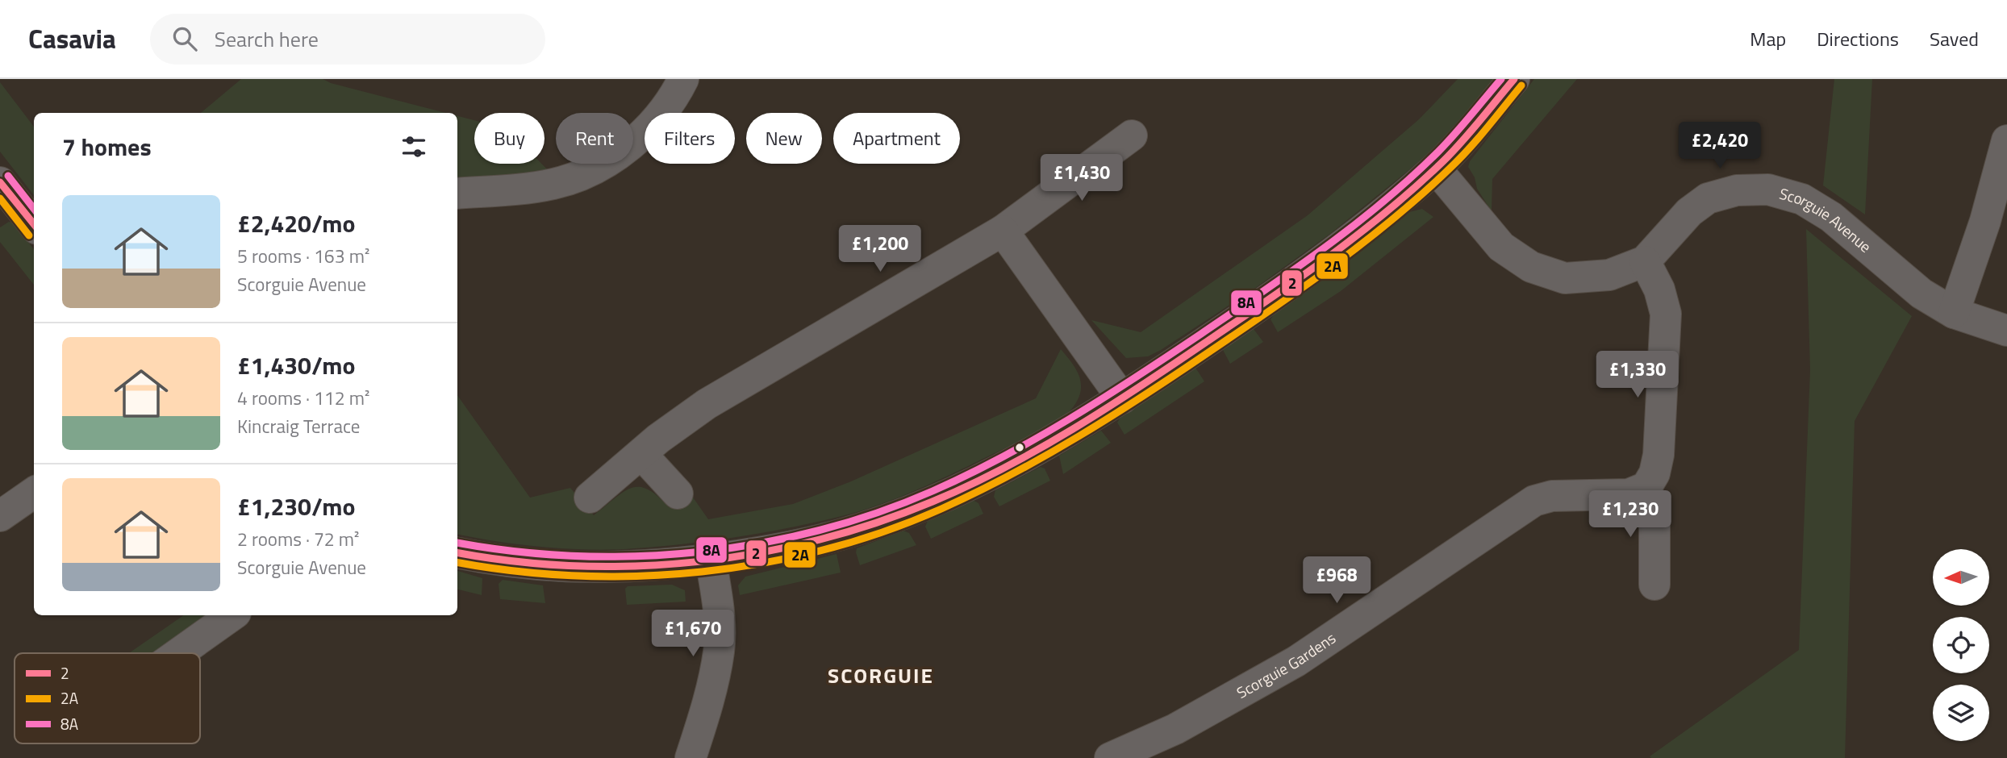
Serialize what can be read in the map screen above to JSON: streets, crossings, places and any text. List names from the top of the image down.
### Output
{
  "streets": {
    "street": ["Scorguie Avenue", "Scorguie Gardens"]
  },
  "districts": ["SCORGUIE"],
  "lines": ["transit line 2", "transit line 8A", "transit line 2A"],
  "legend": ["2", "2A", "8A"],
  "north": "left",
  "page": {
    "header": "Casavia",
    "search": "Search here",
    "nav": ["Map", "Directions", "Saved"],
    "chip": [
      "Buy",
      "Rent",
      "Filters",
      "New",
      "Apartment"
    ],
    "heading": "7 homes",
    "price": [
      "£2,420",
      "£1,430",
      "£1,200",
      "£1,330",
      "£1,230",
      "£968",
      "£1,670"
    ],
    "list": [
      {
        "name": "£2,420/mo",
        "note": "5 rooms · 163 m² · Scorguie Avenue"
      },
      {
        "name": "£1,430/mo",
        "note": "4 rooms · 112 m² · Kincraig Terrace"
      },
      {
        "name": "£1,230/mo",
        "note": "2 rooms · 72 m² · Scorguie Avenue"
      }
    ]
  }
}
